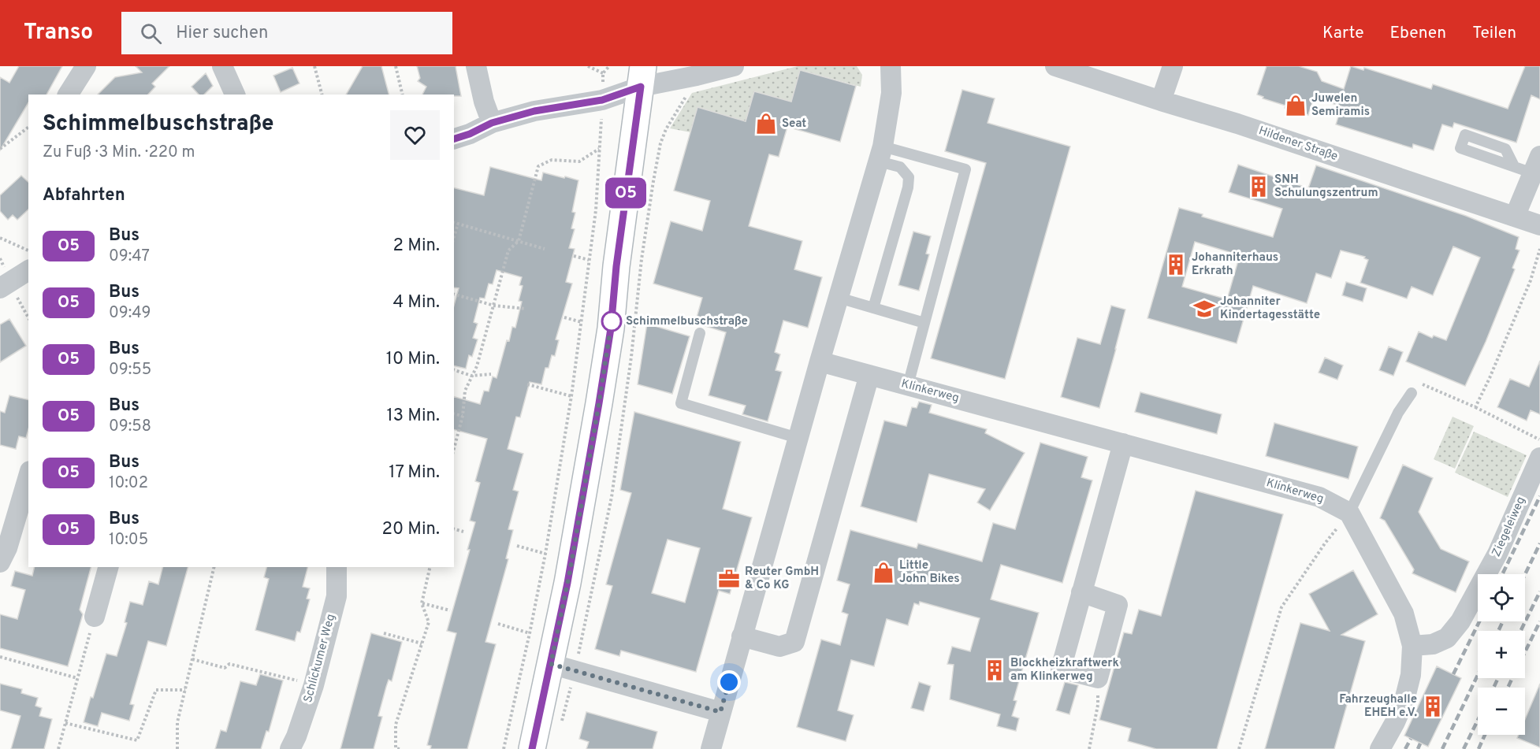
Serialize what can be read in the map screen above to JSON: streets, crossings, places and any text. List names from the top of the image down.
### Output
{
  "streets": {
    "street": [
      "Hildener Straße",
      "Klinkerweg",
      "Ziegeleiweg",
      "Schlickumer Weg"
    ]
  },
  "places": {
    "shop": ["Juwelen Semiramis", "Seat", "Little John Bikes"],
    "building": [
      "SNH Schulungszentrum",
      "Johanniterhaus Erkrath",
      "Blockheizkraftwerk am Klinkerweg",
      "Fahrzeughalle EHEH e.V."
    ],
    "school or university": ["Johanniter Kindertagesstätte"],
    "other": ["Schimmelbuschstraße"],
    "office": ["Reuter GmbH & Co KG"]
  },
  "lines": ["bus line O5"],
  "page": {
    "header": "Transo",
    "search": "Hier suchen",
    "nav": ["Karte", "Ebenen", "Teilen"],
    "on_map": "O5",
    "heading": [
      ["Schimmelbuschstraße", "Zu Fuß · 3 Min. · 220 m"],
      "Abfahrten"
    ],
    "list": [
      {
        "mark": "O5",
        "name": "Bus",
        "note": "09:47",
        "value": "2 Min."
      },
      {
        "mark": "O5",
        "name": "Bus",
        "note": "09:49",
        "value": "4 Min."
      },
      {
        "mark": "O5",
        "name": "Bus",
        "note": "09:55",
        "value": "10 Min."
      },
      {
        "mark": "O5",
        "name": "Bus",
        "note": "09:58",
        "value": "13 Min."
      },
      {
        "mark": "O5",
        "name": "Bus",
        "note": "10:02",
        "value": "17 Min."
      },
      {
        "mark": "O5",
        "name": "Bus",
        "note": "10:05",
        "value": "20 Min."
      }
    ],
    "map_buttons": ["+", "−"]
  }
}
